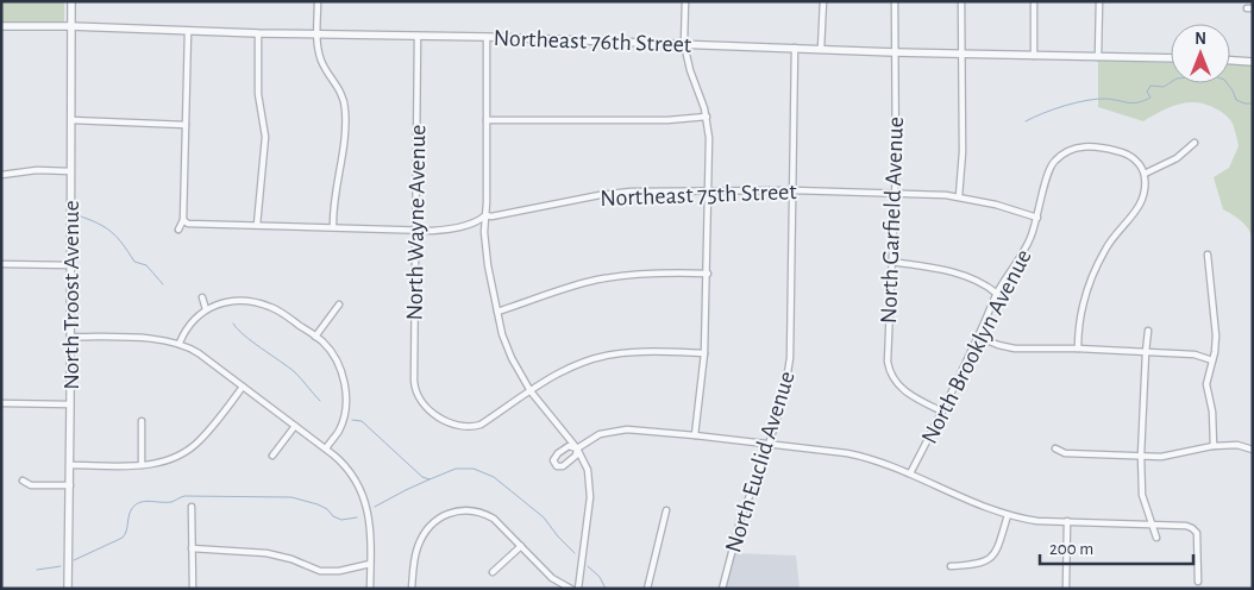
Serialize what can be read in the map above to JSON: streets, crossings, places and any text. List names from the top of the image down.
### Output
{
  "streets": {
    "street": [
      "Northeast 76th Street",
      "Northeast 75th Street",
      "North Garfield Avenue",
      "North Wayne Avenue",
      "North Troost Avenue",
      "North Brooklyn Avenue",
      "North Euclid Avenue"
    ]
  },
  "crossings": [
    ["Northeast 76th Street", "North Garfield Avenue"],
    ["Northeast 76th Street", "North Wayne Avenue"],
    ["Northeast 76th Street", "North Troost Avenue"],
    ["Northeast 76th Street", "North Euclid Avenue"],
    ["Northeast 75th Street", "North Garfield Avenue"],
    ["Northeast 75th Street", "North Wayne Avenue"],
    ["Northeast 75th Street", "North Brooklyn Avenue"],
    ["Northeast 75th Street", "North Euclid Avenue"],
    ["North Garfield Avenue", "North Brooklyn Avenue"]
  ],
  "scale_bar": "200 m",
  "north": "top"
}
